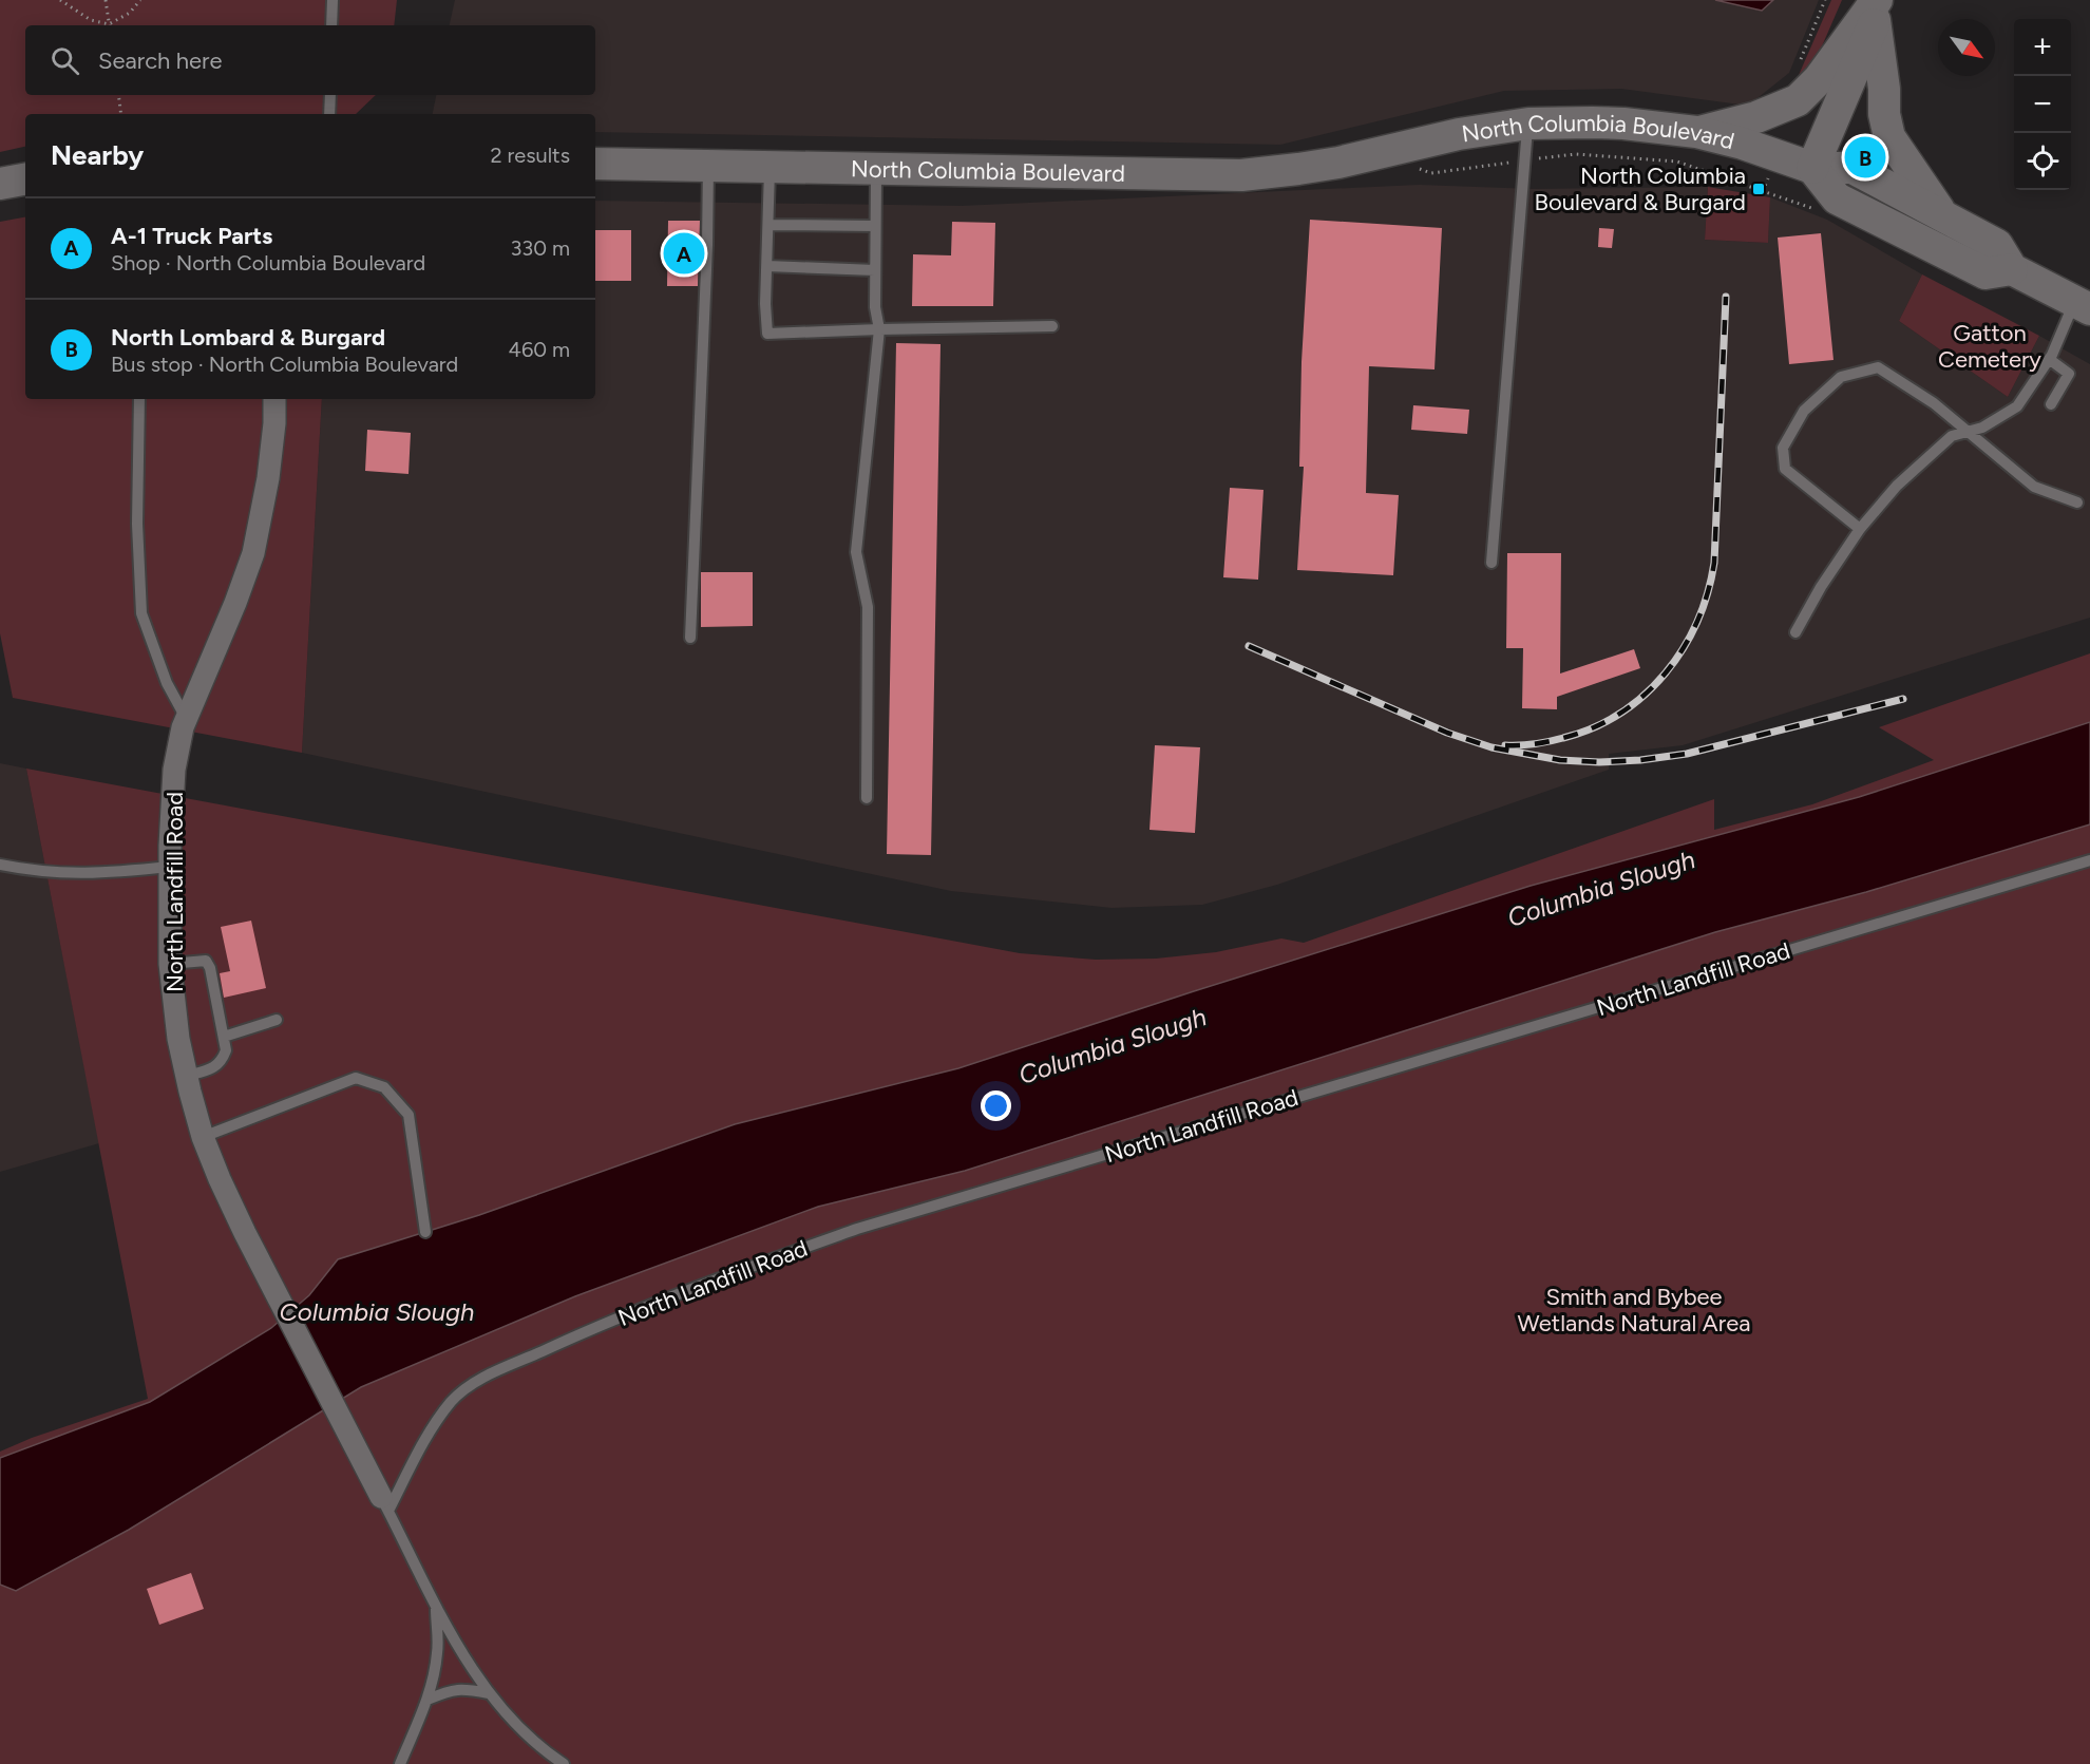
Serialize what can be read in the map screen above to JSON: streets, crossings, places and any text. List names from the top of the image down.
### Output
{
  "streets": {
    "main road": ["North Columbia Boulevard"],
    "street": ["North Landfill Road"]
  },
  "water": ["Columbia Slough"],
  "parks": ["Gatton Cemetery", "Smith and Bybee Wetlands Natural Area"],
  "places": {
    "transit": ["North Columbia Boulevard & Burgard"]
  },
  "north": "bottom right",
  "page": {
    "map_buttons": ["+", "−"],
    "search": "Search here",
    "heading": ["Nearby", "2 results"],
    "pins": ["B", "A"],
    "list": [
      {
        "mark": "A",
        "name": "A-1 Truck Parts",
        "note": "Shop · North Columbia Boulevard",
        "value": "330 m"
      },
      {
        "mark": "B",
        "name": "North Lombard & Burgard",
        "note": "Bus stop · North Columbia Boulevard",
        "value": "460 m"
      }
    ]
  }
}
